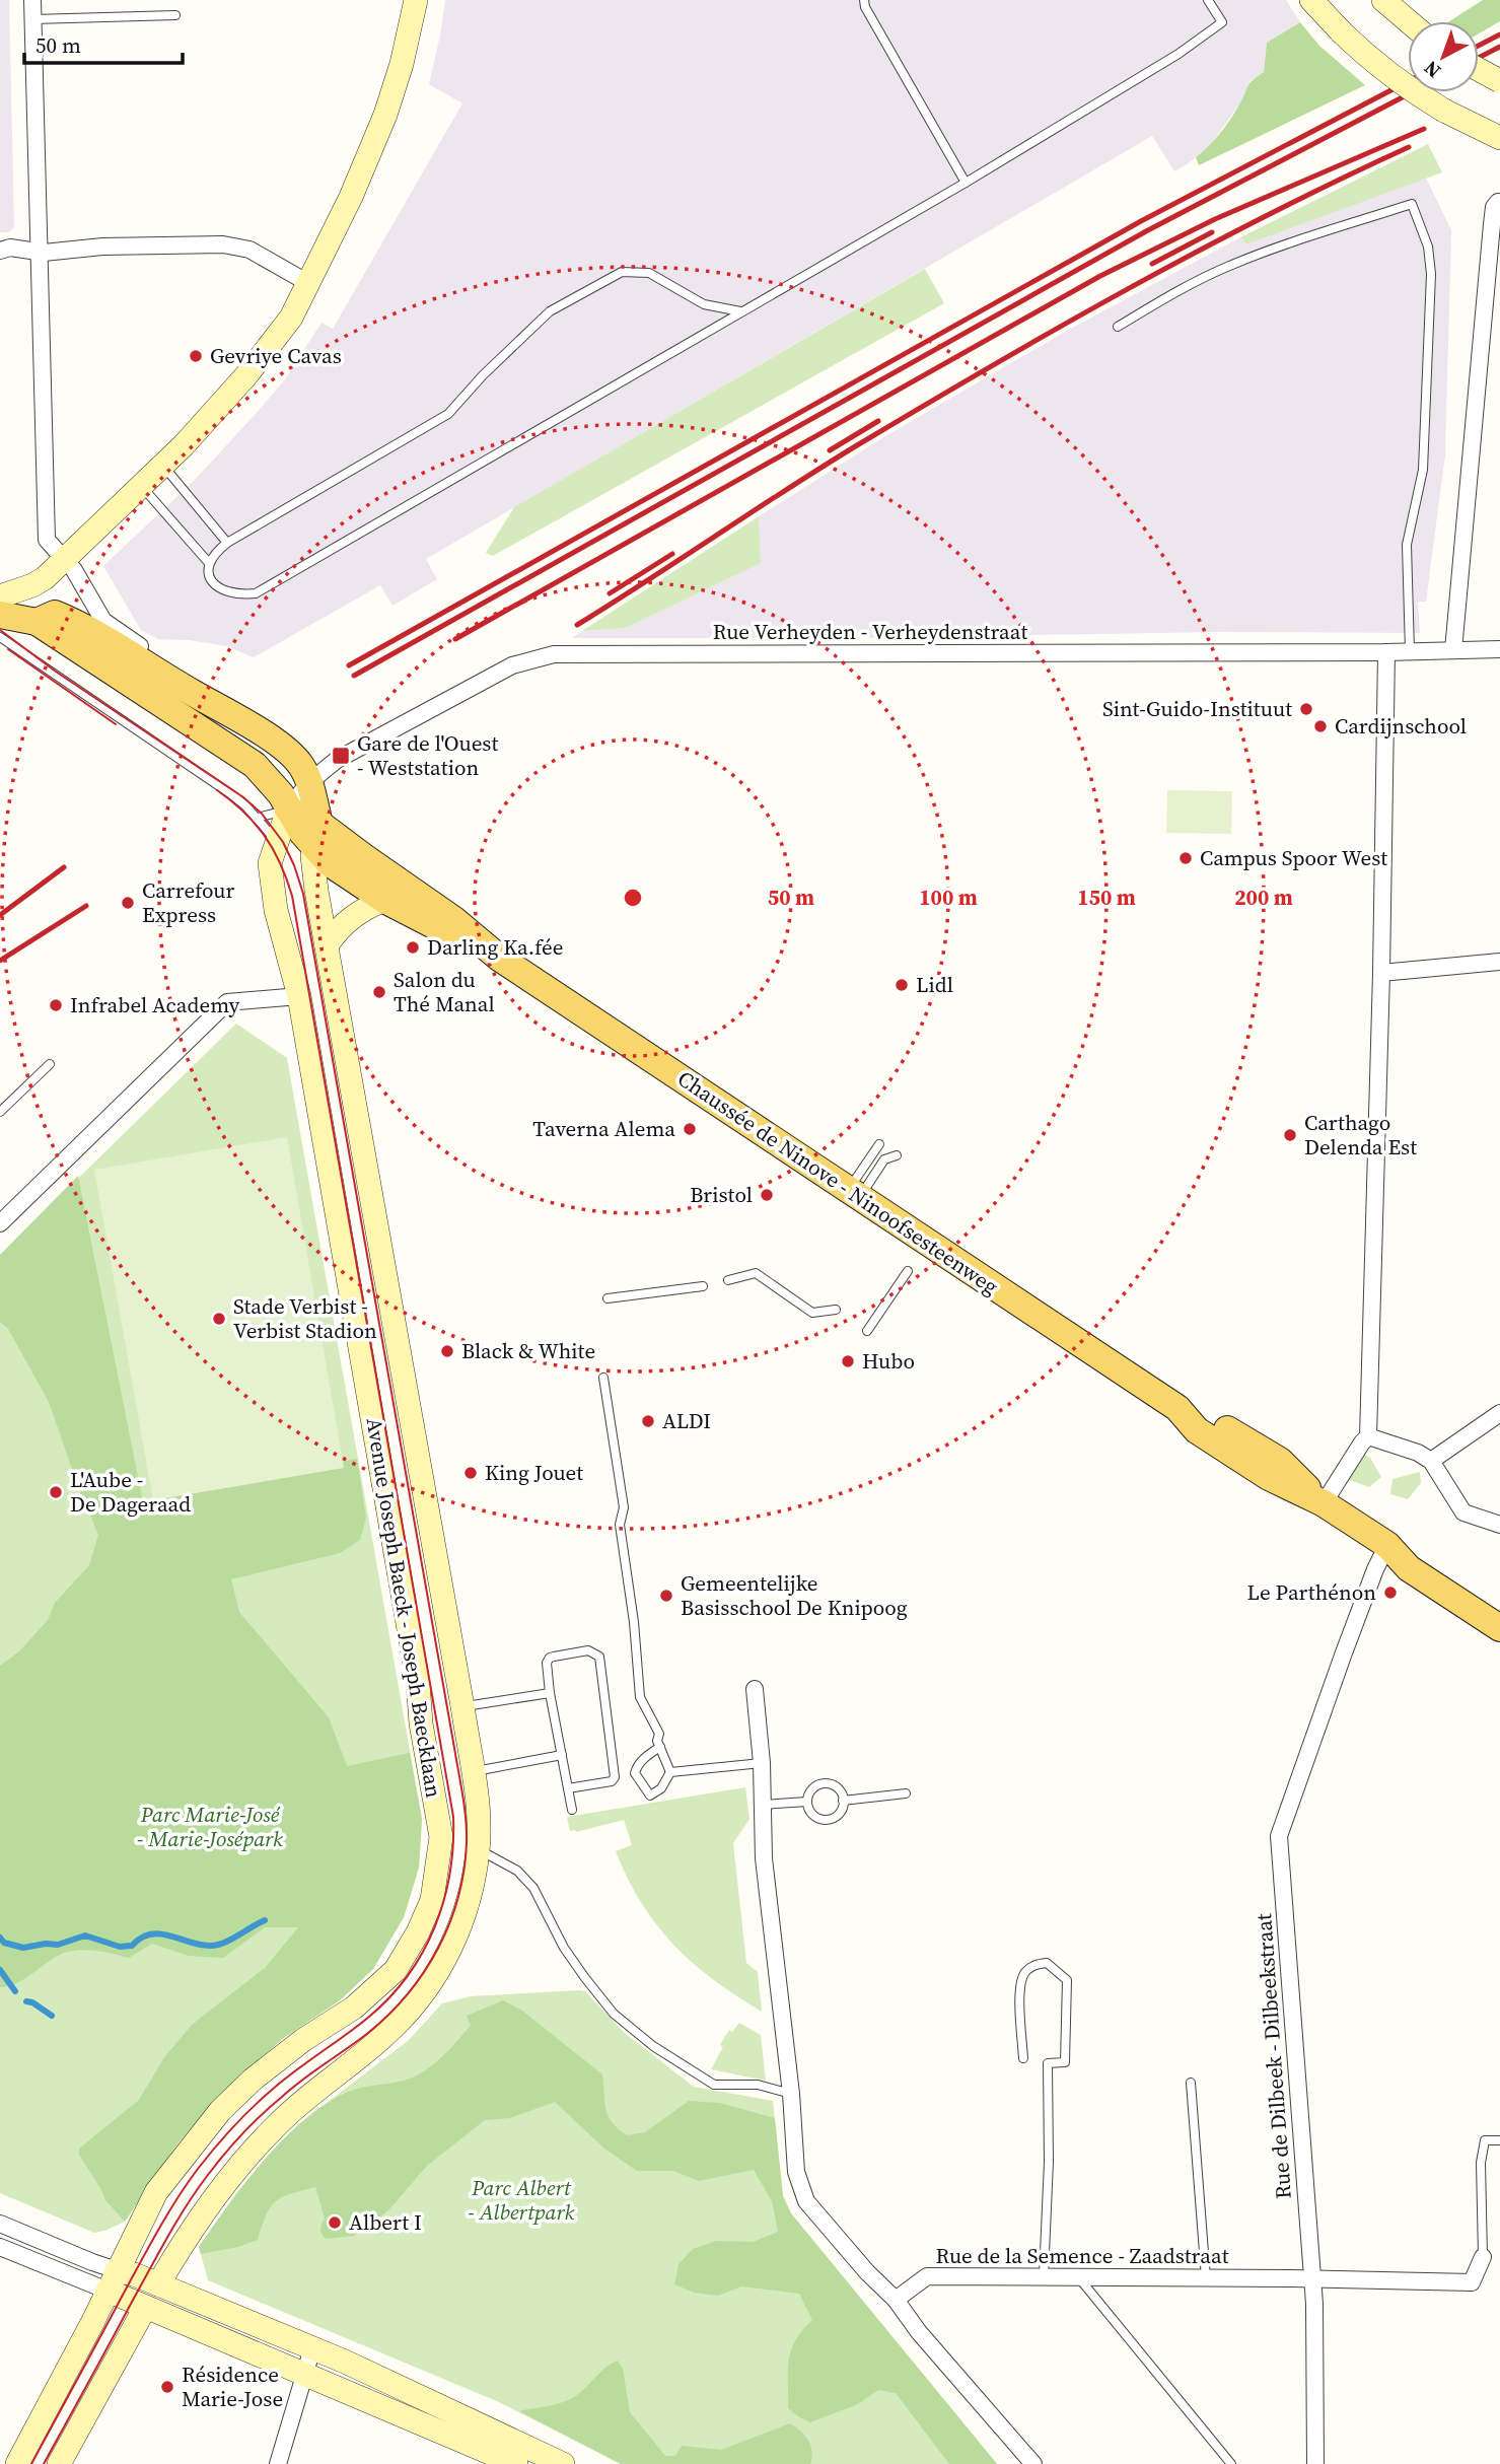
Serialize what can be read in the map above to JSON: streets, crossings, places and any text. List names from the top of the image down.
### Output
{
  "streets": {
    "main road": ["Chaussée de Ninove - Ninoofsesteenweg"],
    "street": [
      "Rue Verheyden - Verheydenstraat",
      "Avenue Joseph Baeck - Joseph Baecklaan",
      "Rue de Dilbeek - Dilbeekstraat",
      "Rue de la Semence - Zaadstraat"
    ]
  },
  "crossings": [
    ["Chaussée de Ninove - Ninoofsesteenweg", "Avenue Joseph Baeck - Joseph Baecklaan"],
    ["Chaussée de Ninove - Ninoofsesteenweg", "Rue de Dilbeek - Dilbeekstraat"],
    ["Rue de Dilbeek - Dilbeekstraat", "Rue de la Semence - Zaadstraat"]
  ],
  "parks": ["Parc Marie-José - Marie-Josépark", "Parc Albert - Albertpark"],
  "places": {
    "other": [
      "Gevriye Cavas",
      "Sint-Guido-Instituut",
      "Cardijnschool",
      "Campus Spoor West",
      "Carrefour Express",
      "Darling Ka.fée",
      "Lidl",
      "Salon du Thé Manal",
      "Infrabel Academy",
      "Taverna Alema",
      "Carthago Delenda Est",
      "Bristol",
      "Stade Verbist - Verbist Stadion",
      "Black & White",
      "Hubo",
      "ALDI",
      "King Jouet",
      "L'Aube - De Dageraad",
      "Le Parthénon",
      "Gemeentelijke Basisschool De Knipoog",
      "Albert I",
      "Résidence Marie-Jose"
    ],
    "transit": ["Gare de l'Ouest - Weststation"]
  },
  "scale_bar": "50 m",
  "north": "bottom left",
  "rings": [
    "50 m",
    "100 m",
    "150 m",
    "200 m"
  ]
}
